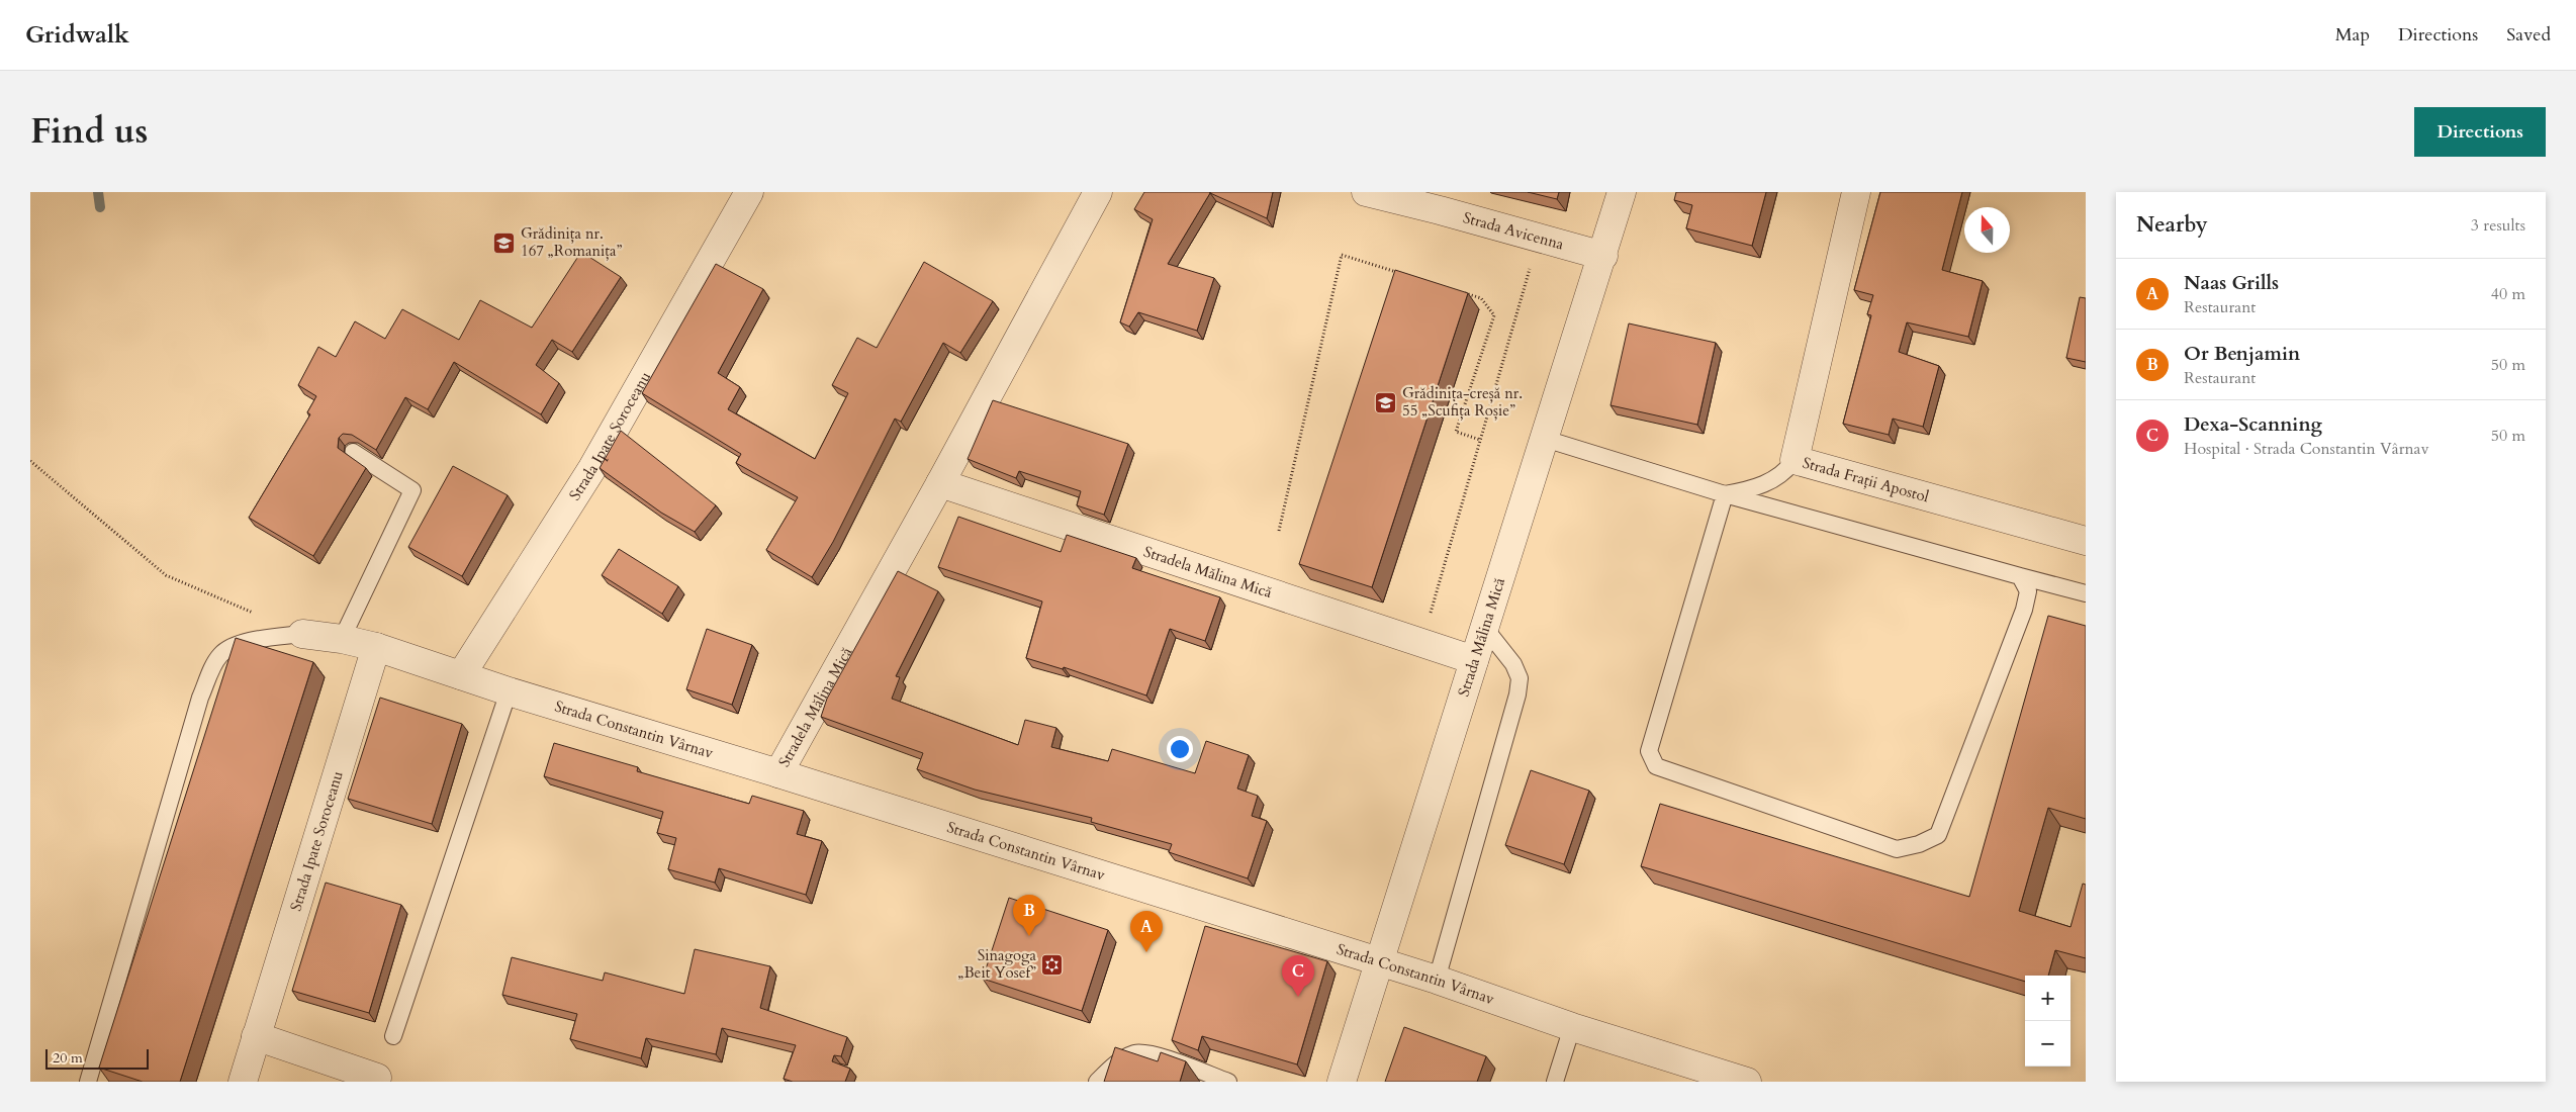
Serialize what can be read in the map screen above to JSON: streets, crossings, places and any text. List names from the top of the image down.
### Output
{
  "streets": {
    "street": [
      "Strada Avicenna",
      "Strada Ipate Soroceanu",
      "Strada Frații Apostol",
      "Stradela Mălina Mică",
      "Strada Mălina Mică",
      "Strada Constantin Vârnav"
    ]
  },
  "crossings": [
    ["Strada Avicenna", "Strada Mălina Mică"],
    ["Strada Ipate Soroceanu", "Strada Constantin Vârnav"],
    ["Stradela Mălina Mică", "Strada Mălina Mică"],
    ["Stradela Mălina Mică", "Strada Constantin Vârnav"],
    ["Strada Mălina Mică", "Strada Constantin Vârnav"]
  ],
  "places": {
    "school or university": ["Grădinița nr. 167 „Romanița”", "Grădinița-creșă nr. 55 „Scufița Roșie”"],
    "synagogue": ["Sinagoga „Beit Yosef”"]
  },
  "scale_bar": "20 m",
  "north": "top",
  "page": {
    "header": "Gridwalk",
    "nav": ["Map", "Directions", "Saved"],
    "title": "Find us",
    "buttons": "Directions",
    "heading": ["Nearby", "3 results"],
    "list": [
      {
        "mark": "A",
        "name": "Naas Grills",
        "note": "Restaurant",
        "value": "40 m"
      },
      {
        "mark": "B",
        "name": "Or Benjamin",
        "note": "Restaurant",
        "value": "50 m"
      },
      {
        "mark": "C",
        "name": "Dexa-Scanning",
        "note": "Hospital · Strada Constantin Vârnav",
        "value": "50 m"
      }
    ],
    "pins": ["B", "A", "C"],
    "map_buttons": ["+", "−"],
    "scale": "20 m"
  }
}
